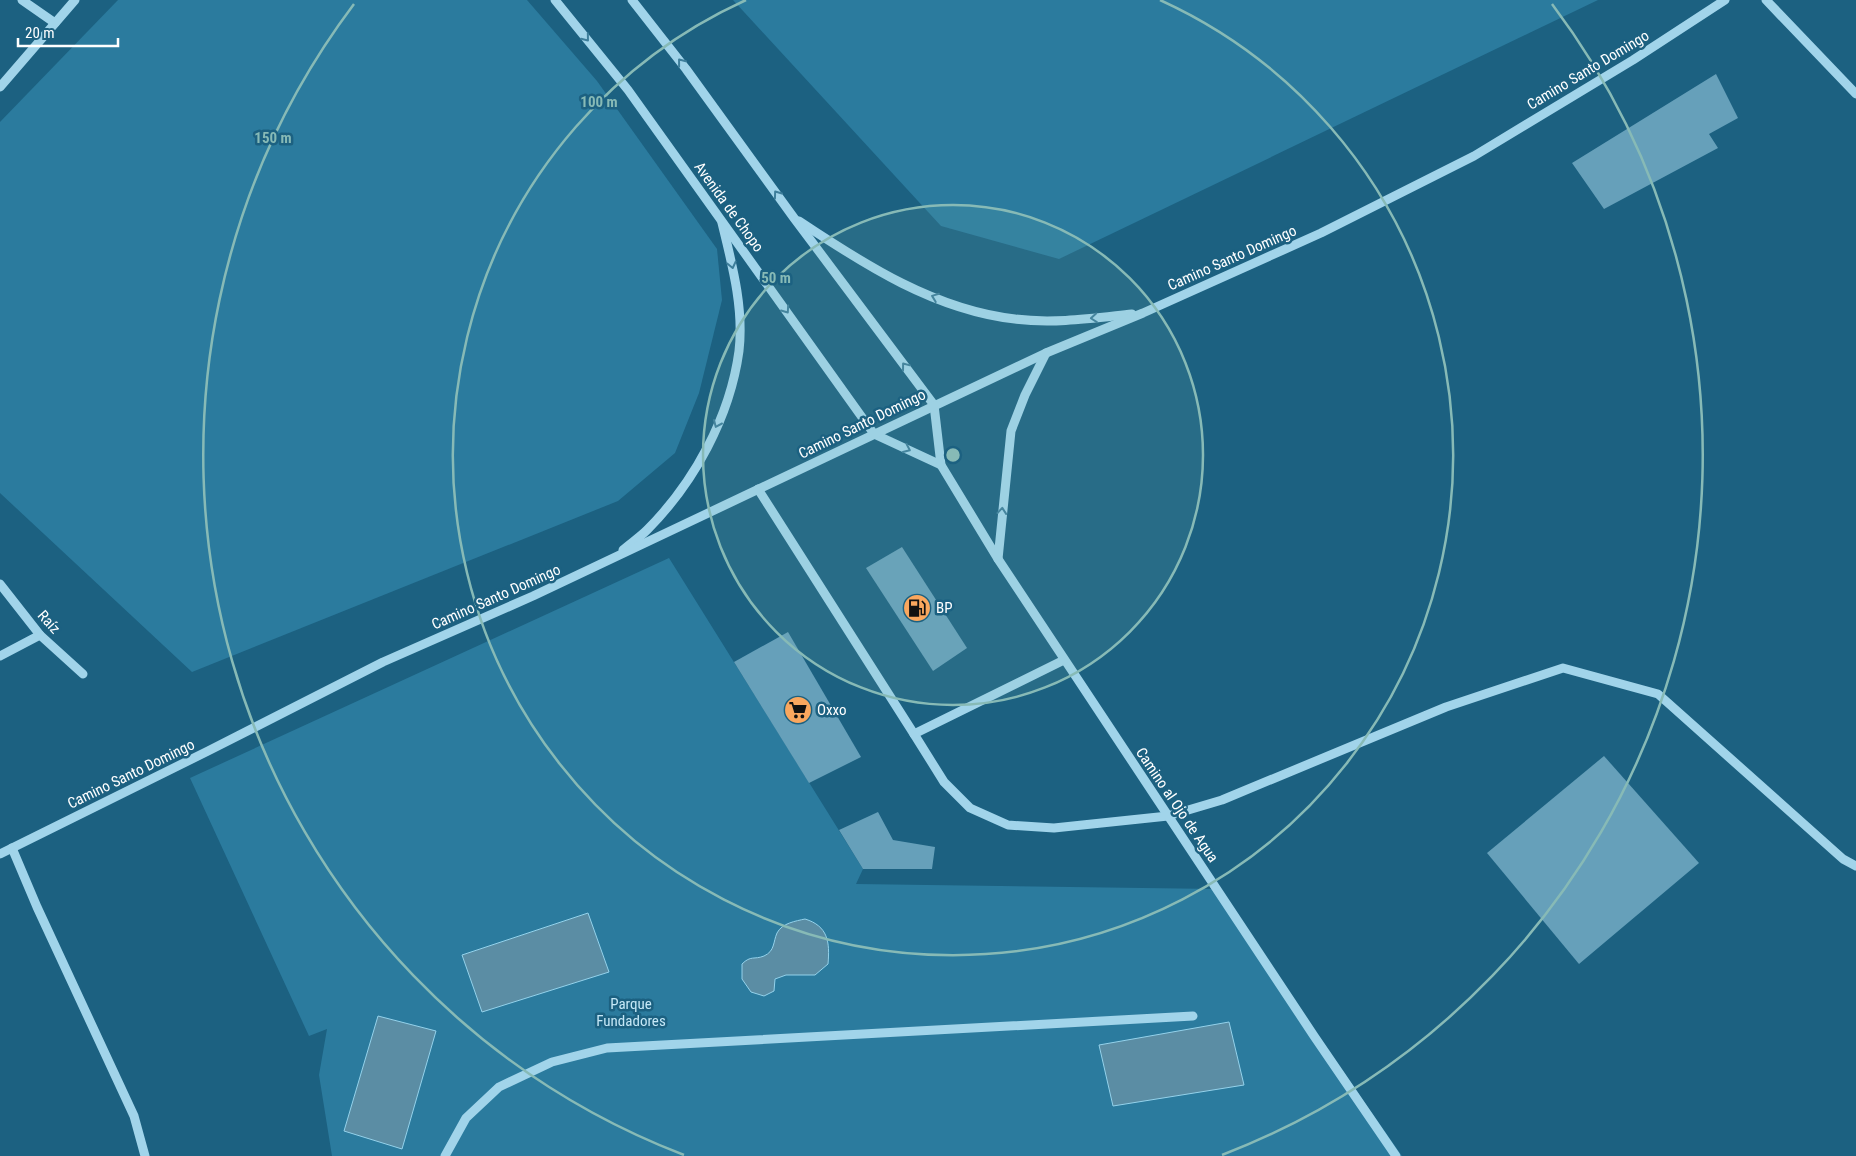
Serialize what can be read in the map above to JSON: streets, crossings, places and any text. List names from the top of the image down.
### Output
{
  "streets": {
    "street": [
      "Camino Santo Domingo",
      "Avenida de Chopo",
      "Raíz",
      "Camino al Ojo de Agua"
    ]
  },
  "crossings": [
    ["Camino Santo Domingo", "Avenida de Chopo"],
    ["Camino Santo Domingo", "Camino al Ojo de Agua"]
  ],
  "parks": ["Parque Fundadores"],
  "places": {
    "fuel station": ["BP"],
    "supermarket": ["Oxxo"]
  },
  "scale_bar": "20 m",
  "rings": ["100 m", "150 m", "50 m"]
}
